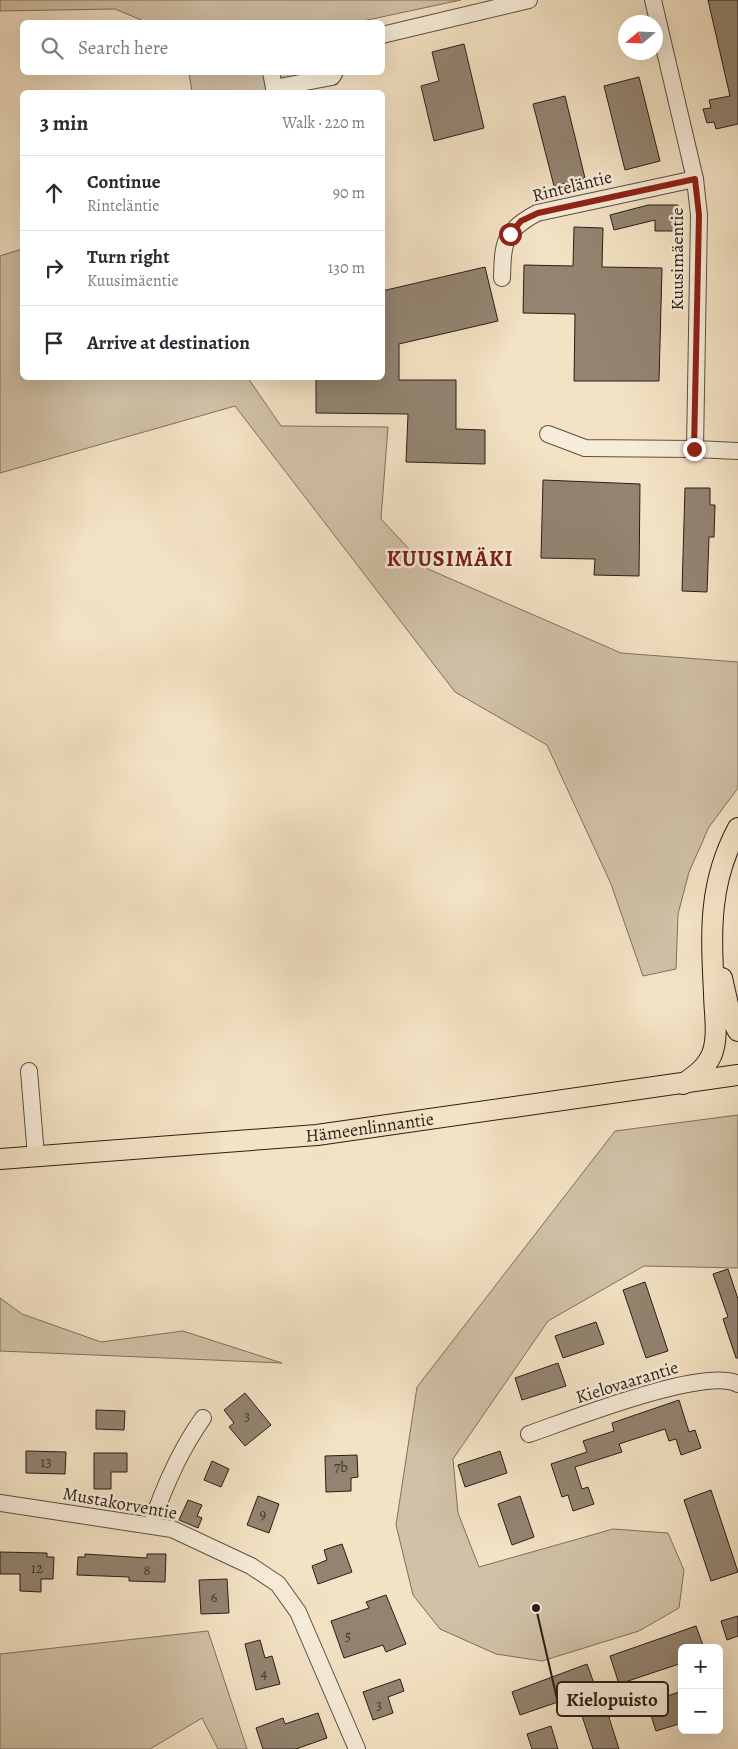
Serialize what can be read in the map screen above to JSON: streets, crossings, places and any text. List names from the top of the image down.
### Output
{
  "streets": {
    "main road": ["Hämeenlinnantie"],
    "street": [
      "Rinteläntie",
      "Kuusimäentie",
      "Kielovaarantie",
      "Mustakorventie"
    ]
  },
  "crossings": [
    ["Rinteläntie", "Kuusimäentie"]
  ],
  "districts": ["KUUSIMÄKI"],
  "places": ["Kielopuisto"],
  "house_numbers": [
    "3",
    "13",
    "7b",
    "9",
    "12",
    "8",
    "6",
    "5",
    "4",
    "3"
  ],
  "north": "left",
  "page": {
    "search": "Search here",
    "heading": ["3 min", "Walk · 220 m"],
    "list": [
      ["Continue", "Rinteläntie", "90 m"],
      ["Turn right", "Kuusimäentie", "130 m"],
      "Arrive at destination"
    ],
    "map_buttons": ["+", "−"]
  }
}
